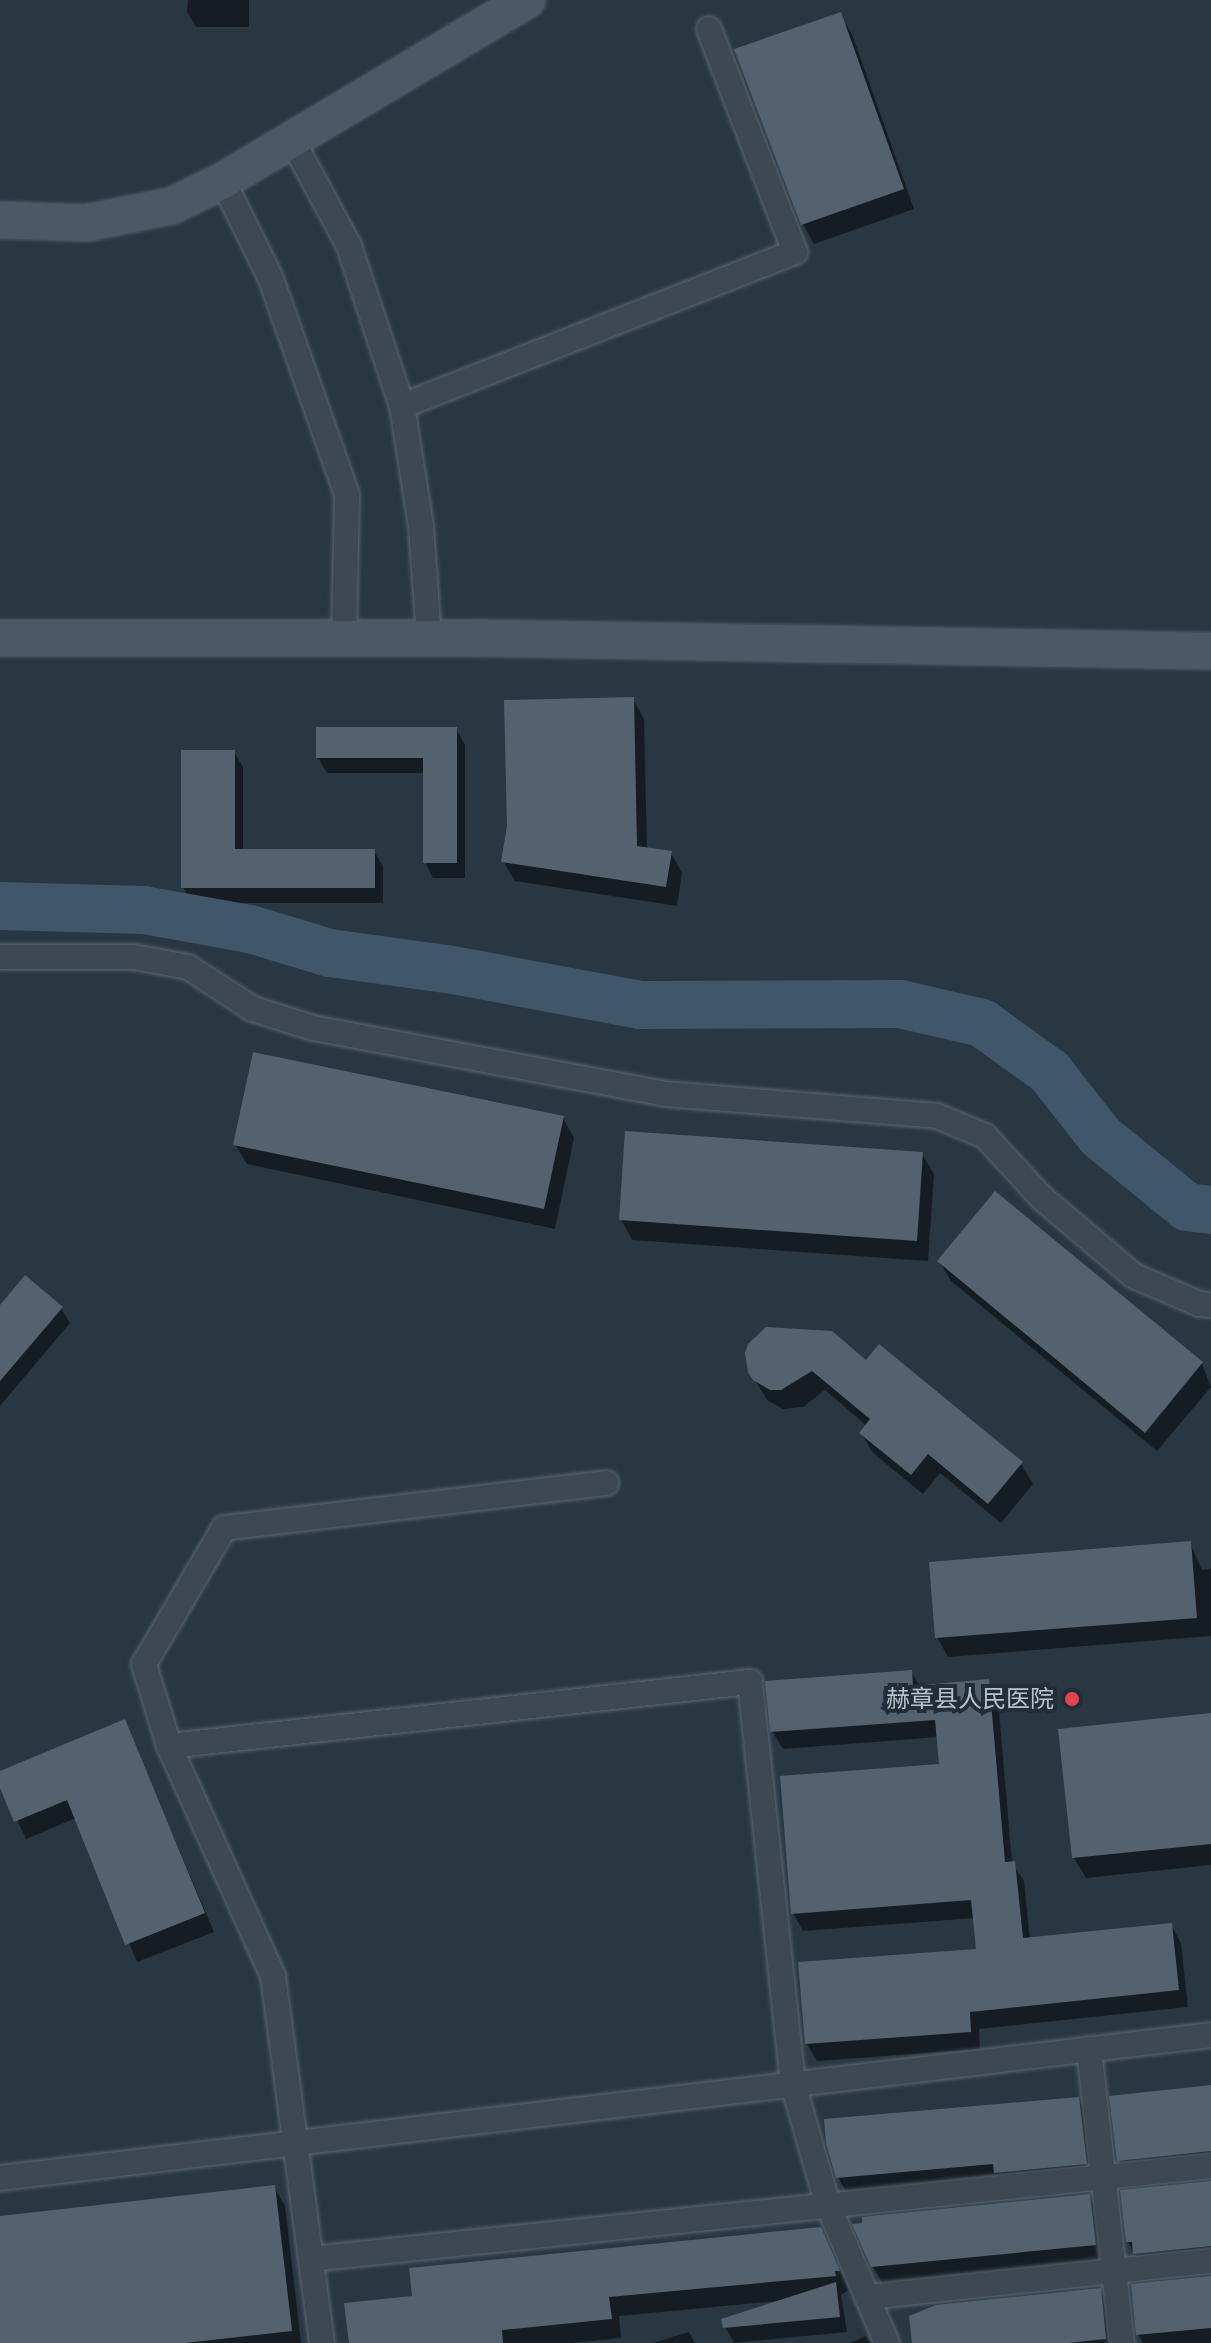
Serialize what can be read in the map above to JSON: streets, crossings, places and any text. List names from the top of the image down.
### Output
{
  "places": ["赫章县人民医院"]
}
